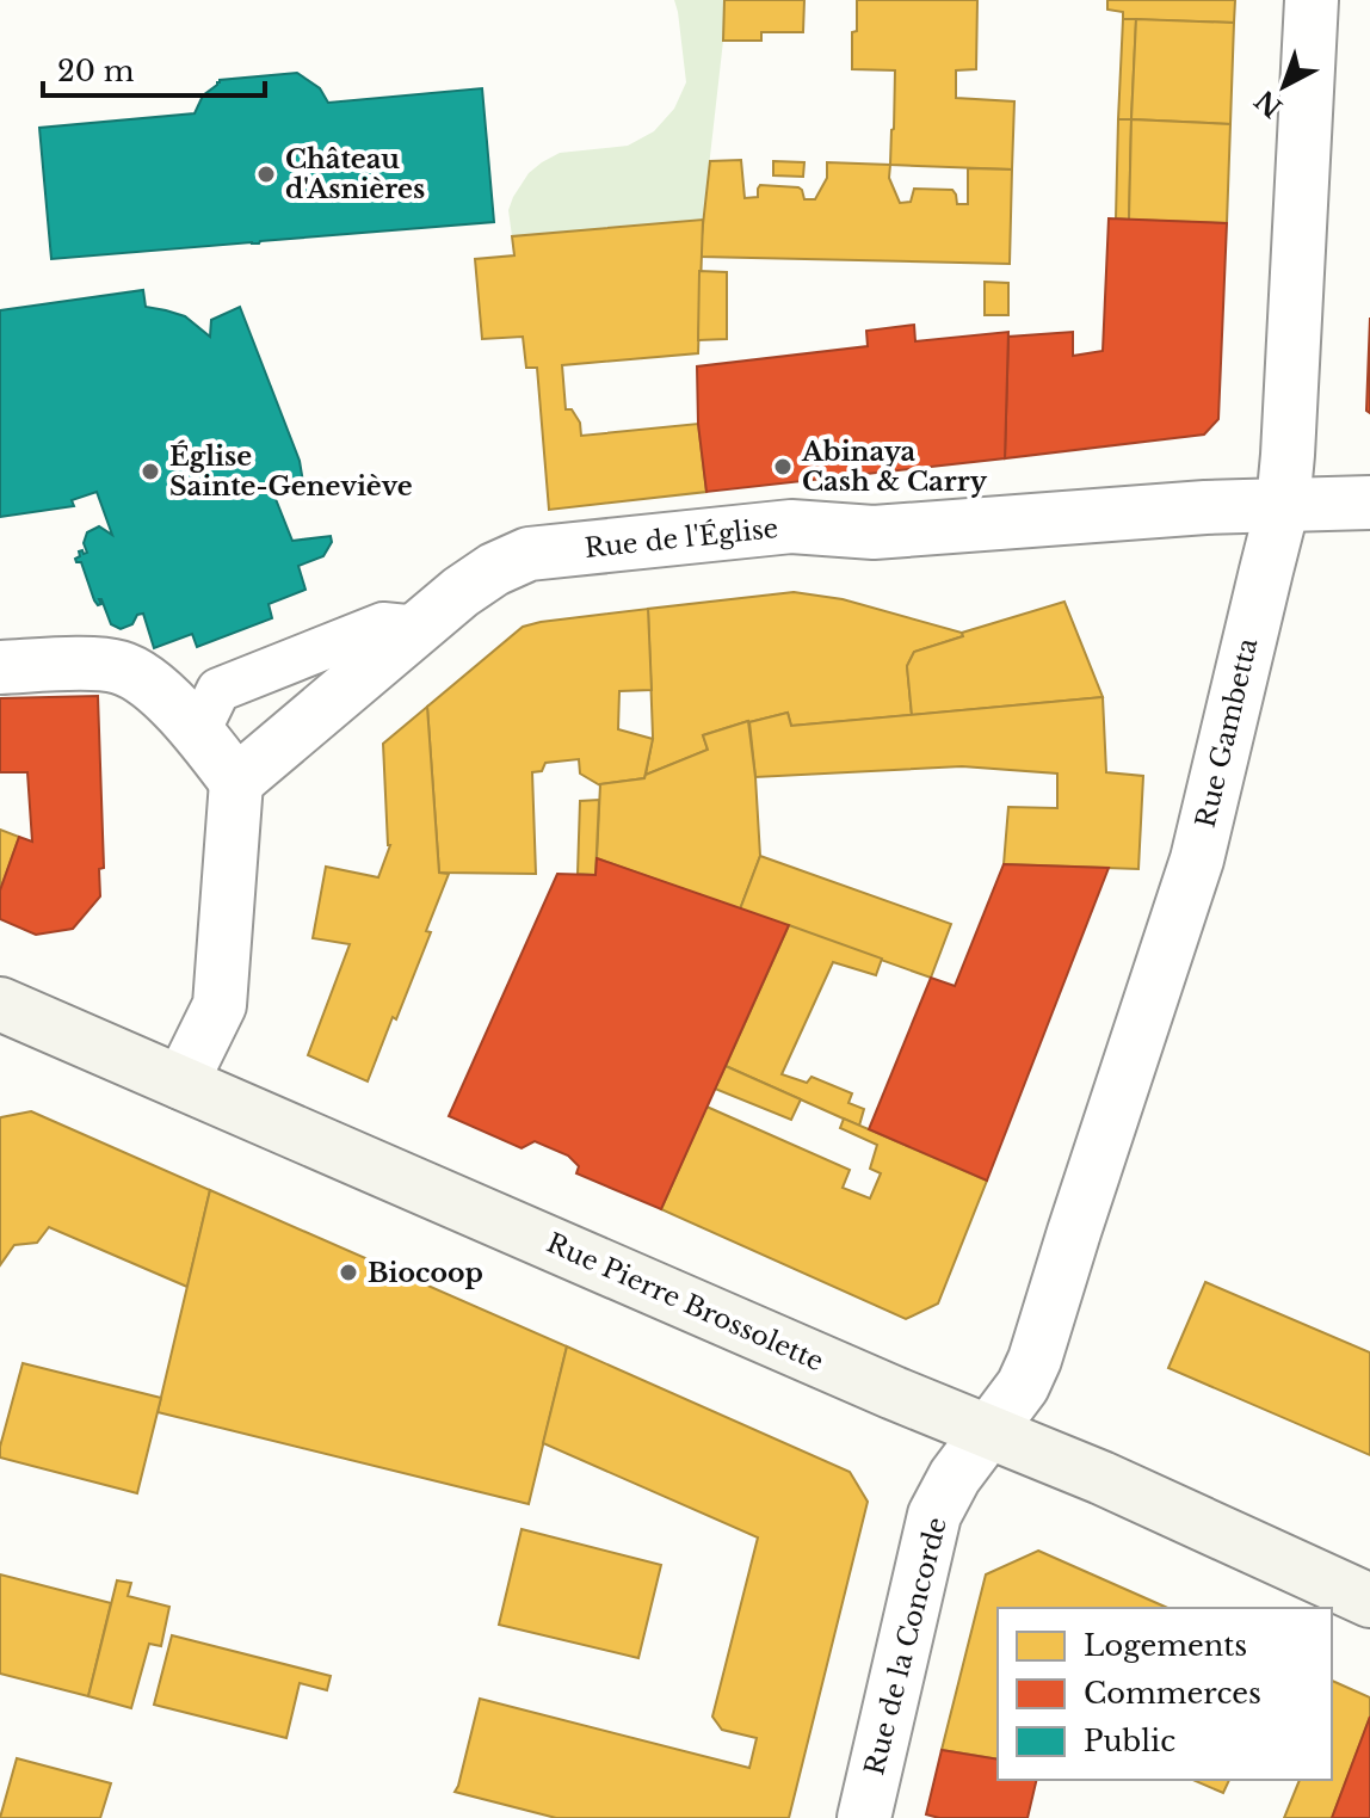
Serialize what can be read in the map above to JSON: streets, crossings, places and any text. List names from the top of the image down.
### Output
{
  "streets": {
    "main road": ["Rue Pierre Brossolette"],
    "street": ["Rue de l'Église", "Rue Gambetta", "Rue de la Concorde"]
  },
  "crossings": [
    ["Rue de l'Église", "Rue Gambetta"],
    ["Rue Gambetta", "Rue Pierre Brossolette"],
    ["Rue Gambetta", "Rue de la Concorde"],
    ["Rue Pierre Brossolette", "Rue de la Concorde"]
  ],
  "places": [
    "Château d'Asnières",
    "Abinaya Cash & Carry",
    "Église Sainte-Geneviève",
    "Biocoop"
  ],
  "legend": ["Logements", "Commerces", "Public"],
  "scale_bar": "20 m",
  "north": "bottom left"
}
